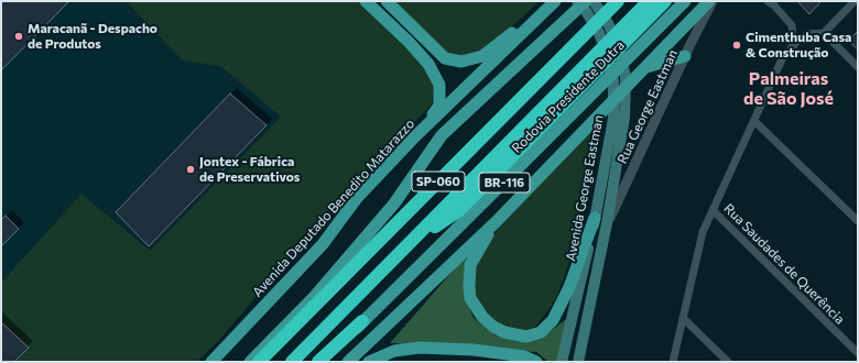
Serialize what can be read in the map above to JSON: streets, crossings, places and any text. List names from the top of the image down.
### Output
{
  "streets": {
    "highway": ["Rodovia Presidente Dutra", "SP-060"],
    "main road": ["BR-116", "Avenida George Eastman", "Avenida Deputado Benedito Matarazzo"],
    "street": ["Rua George Eastman", "Rua Saudades de Querência"]
  },
  "crossings": [
    ["Rua George Eastman", "Avenida George Eastman"]
  ],
  "districts": ["Palmeiras de São José"],
  "places": ["Maracanã - Despacho de Produtos", "Cimenthuba Casa & Construção", "Jontex - Fábrica de Preservativos"]
}
